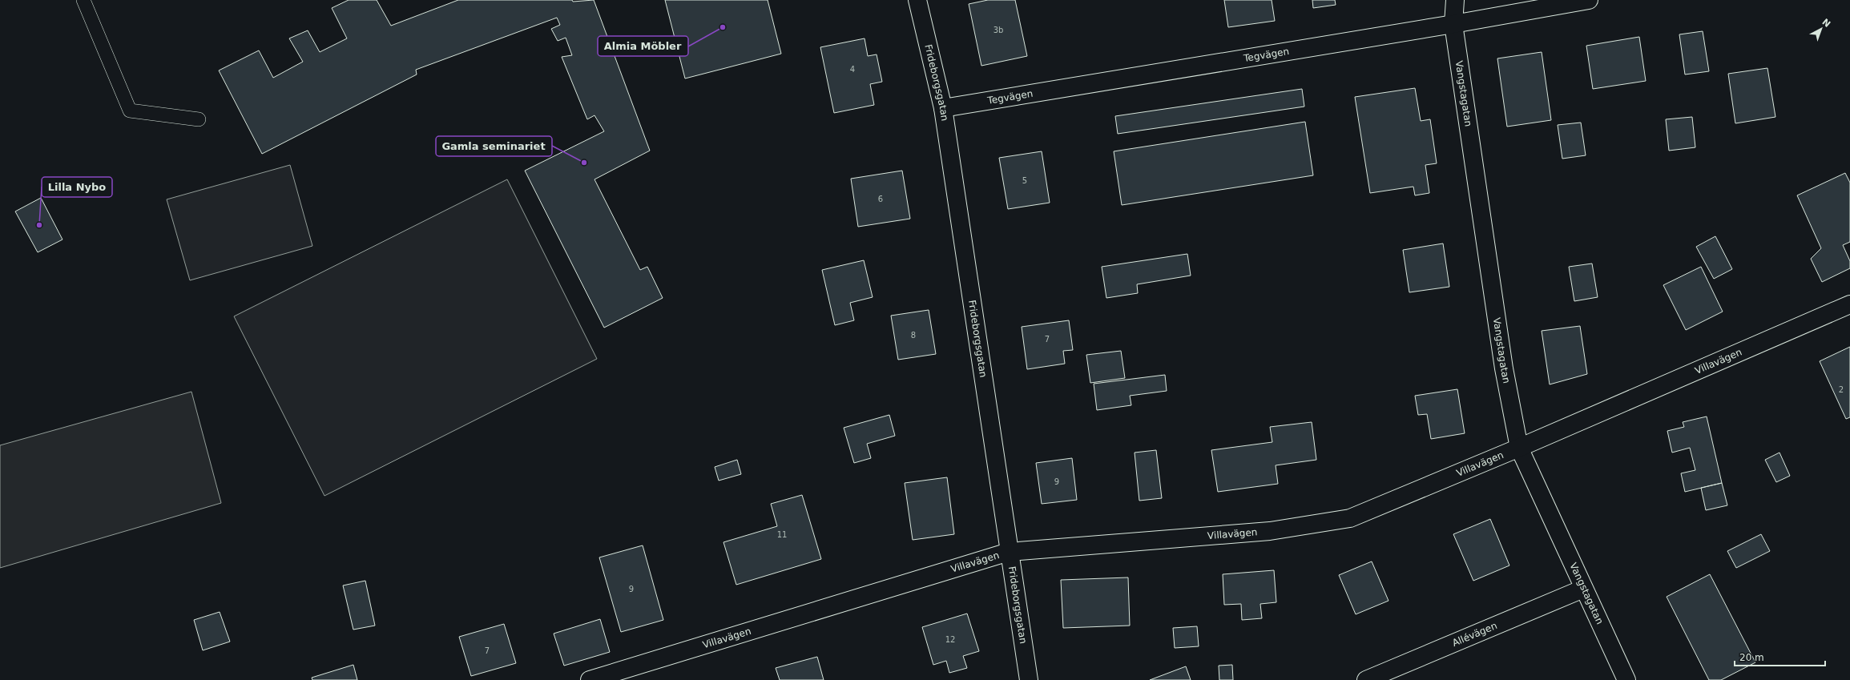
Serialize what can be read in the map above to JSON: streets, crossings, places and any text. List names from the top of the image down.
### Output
{
  "streets": {
    "street": [
      "Tegvägen",
      "Frideborgsgatan",
      "Vangstagatan",
      "Villavägen",
      "Allévägen"
    ]
  },
  "crossings": [
    ["Tegvägen", "Frideborgsgatan"],
    ["Tegvägen", "Vangstagatan"],
    ["Frideborgsgatan", "Villavägen"],
    ["Vangstagatan", "Villavägen"],
    ["Vangstagatan", "Allévägen"]
  ],
  "places": ["Almia Möbler", "Gamla seminariet", "Lilla Nybo"],
  "house_numbers": [
    "3b",
    "4",
    "5",
    "6",
    "8",
    "7",
    "2",
    "9",
    "11",
    "9",
    "12",
    "7"
  ],
  "scale_bar": "20 m",
  "north": "top right"
}
